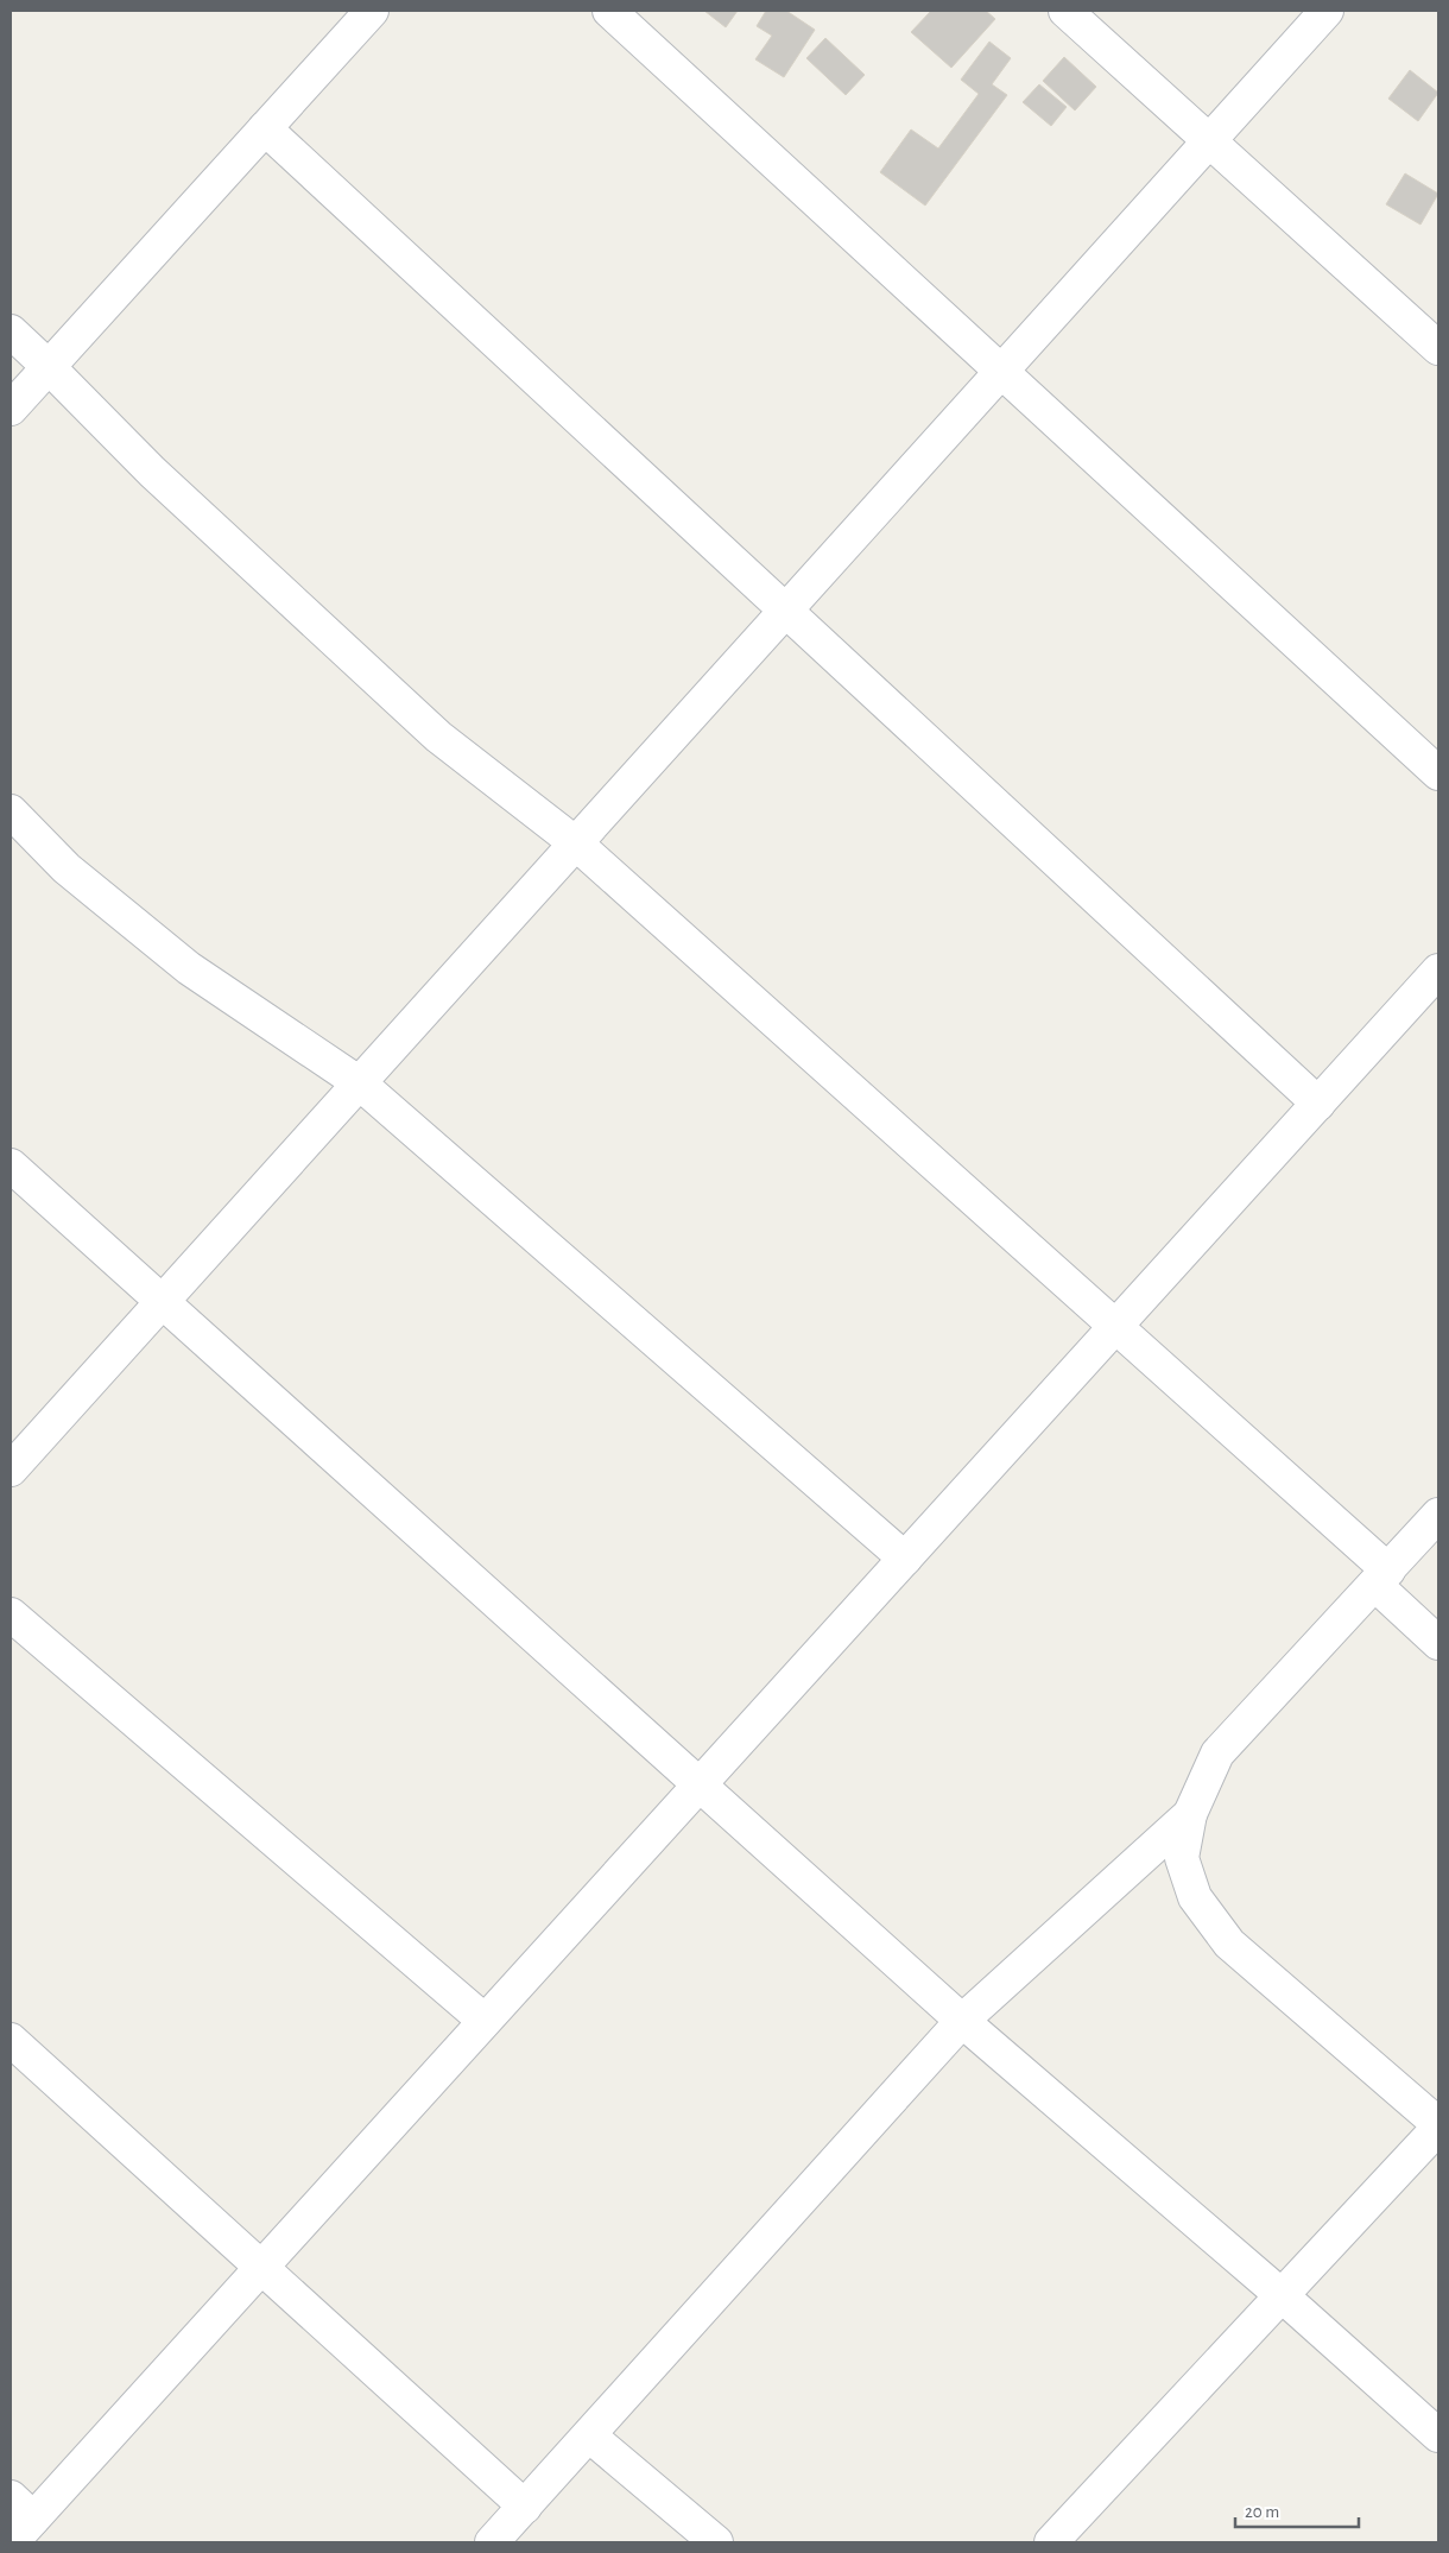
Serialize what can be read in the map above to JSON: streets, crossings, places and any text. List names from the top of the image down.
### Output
{
  "scale_bar": "20 m"
}
